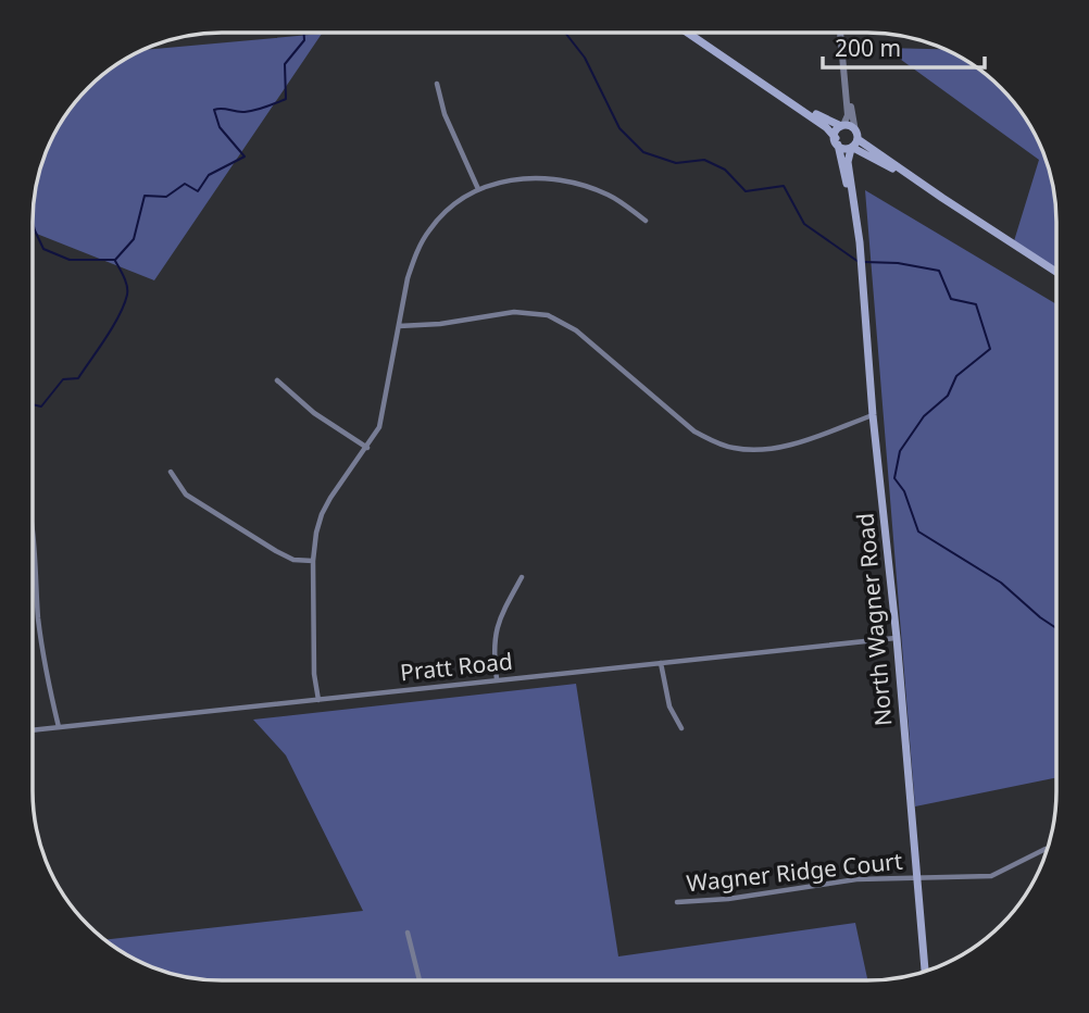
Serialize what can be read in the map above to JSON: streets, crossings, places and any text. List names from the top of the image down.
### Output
{
  "streets": {
    "main road": ["North Wagner Road"],
    "street": ["Pratt Road", "Wagner Ridge Court"]
  },
  "crossings": [
    ["North Wagner Road", "Pratt Road"],
    ["North Wagner Road", "Wagner Ridge Court"]
  ],
  "scale_bar": "200 m"
}
